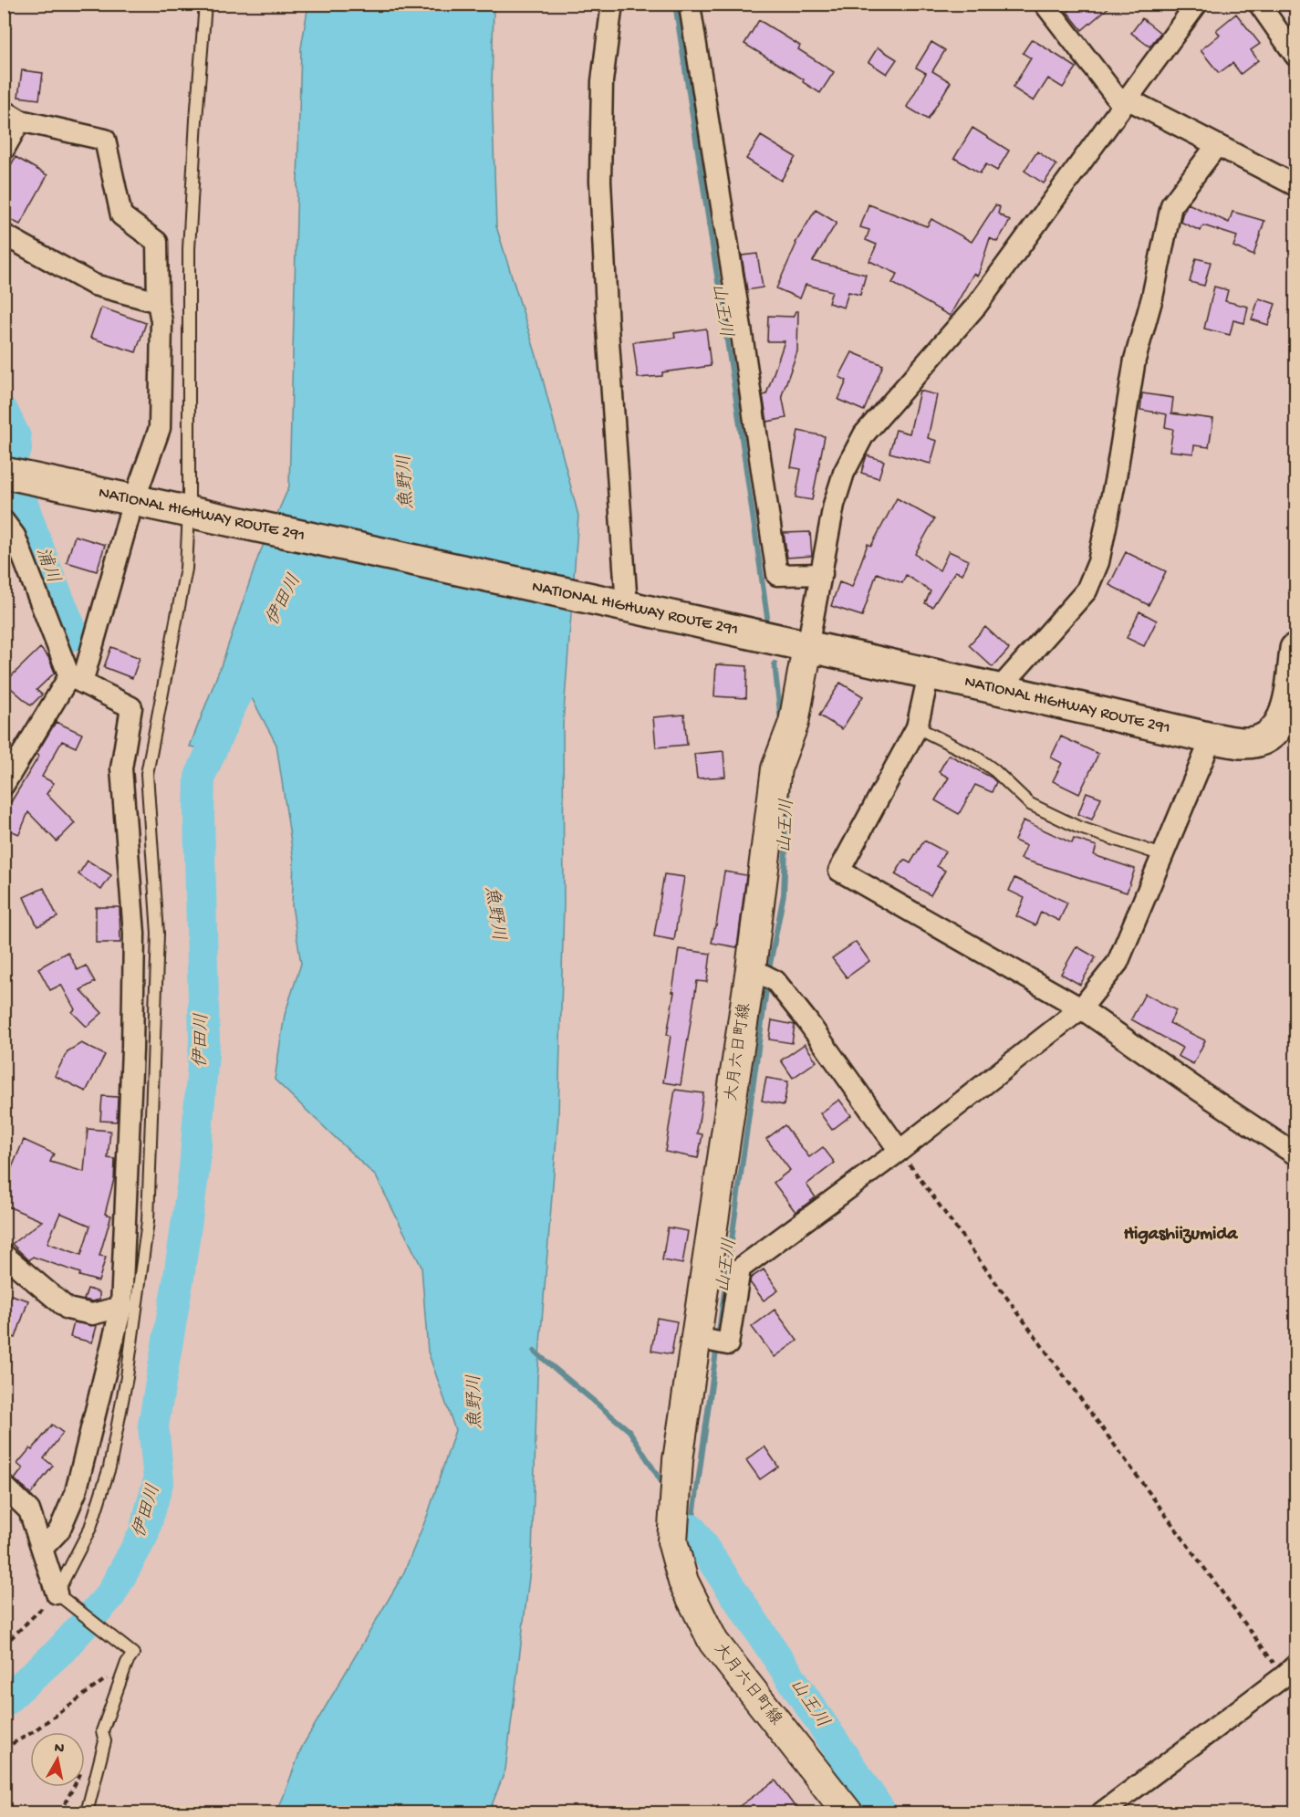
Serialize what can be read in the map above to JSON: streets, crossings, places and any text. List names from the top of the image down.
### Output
{
  "streets": {
    "highway": ["NATIONAL HIGHWAY ROUTE 291"],
    "main road": ["大月六日町線"]
  },
  "crossings": [
    ["NATIONAL HIGHWAY ROUTE 291", "大月六日町線"]
  ],
  "districts": ["Higashiizumida"],
  "water": [
    "山王川",
    "魚野川",
    "浦川",
    "伊田川"
  ],
  "north": "top"
}
